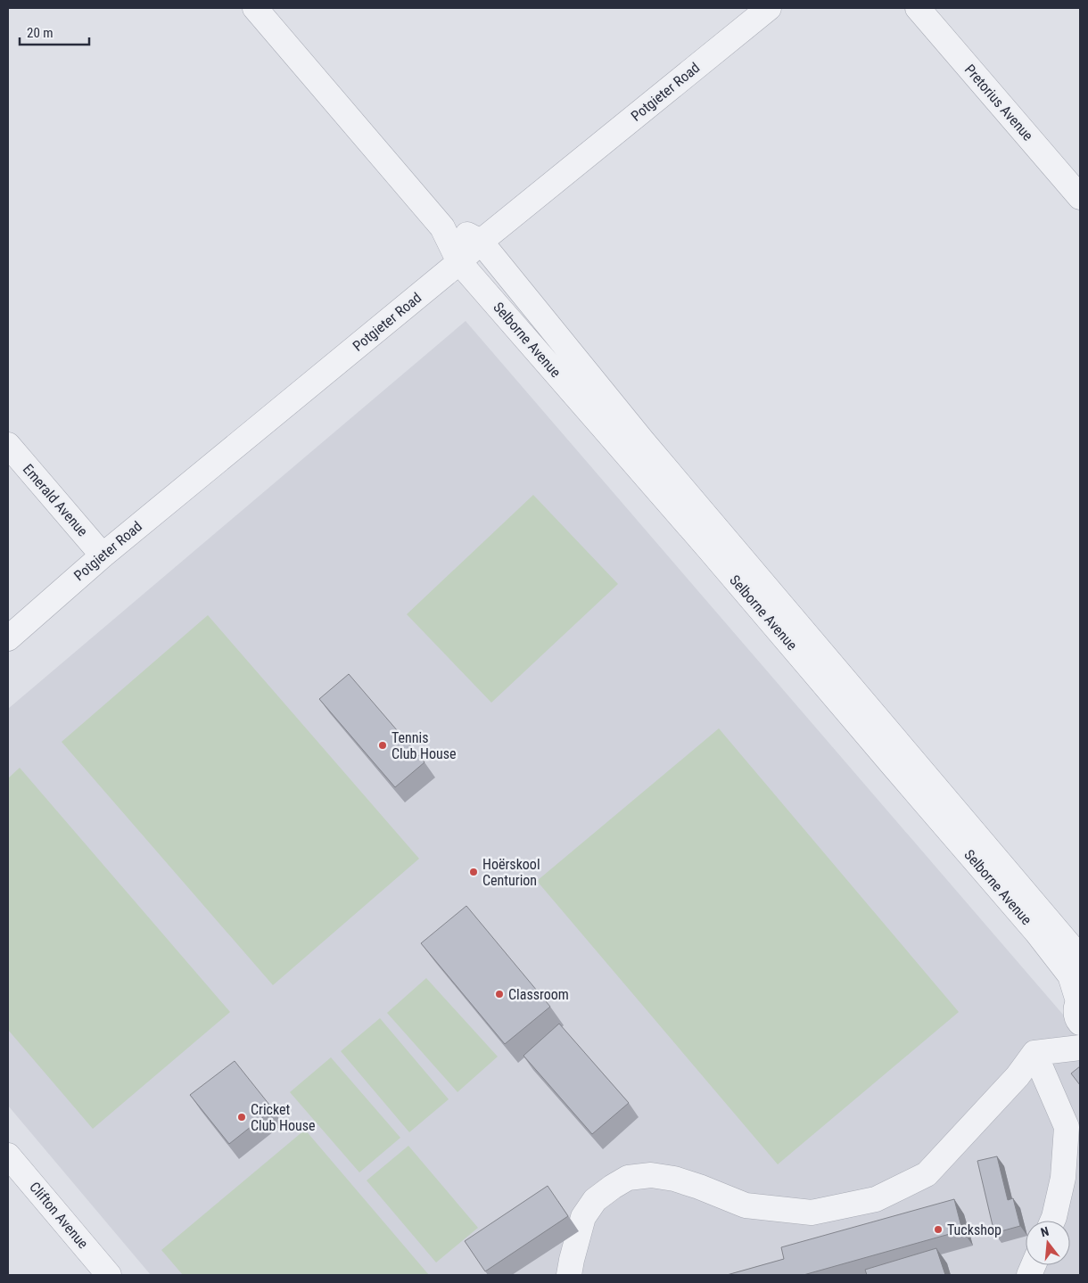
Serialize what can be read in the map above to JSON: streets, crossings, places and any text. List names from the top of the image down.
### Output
{
  "streets": {
    "street": [
      "Potgieter Road",
      "Pretorius Avenue",
      "Selborne Avenue",
      "Emerald Avenue",
      "Clifton Avenue"
    ]
  },
  "crossings": [
    ["Potgieter Road", "Selborne Avenue"],
    ["Potgieter Road", "Emerald Avenue"]
  ],
  "places": [
    "Tennis Club House",
    "Hoërskool Centurion",
    "Classroom",
    "Cricket Club House",
    "Tuckshop"
  ],
  "scale_bar": "20 m",
  "north": "top"
}
